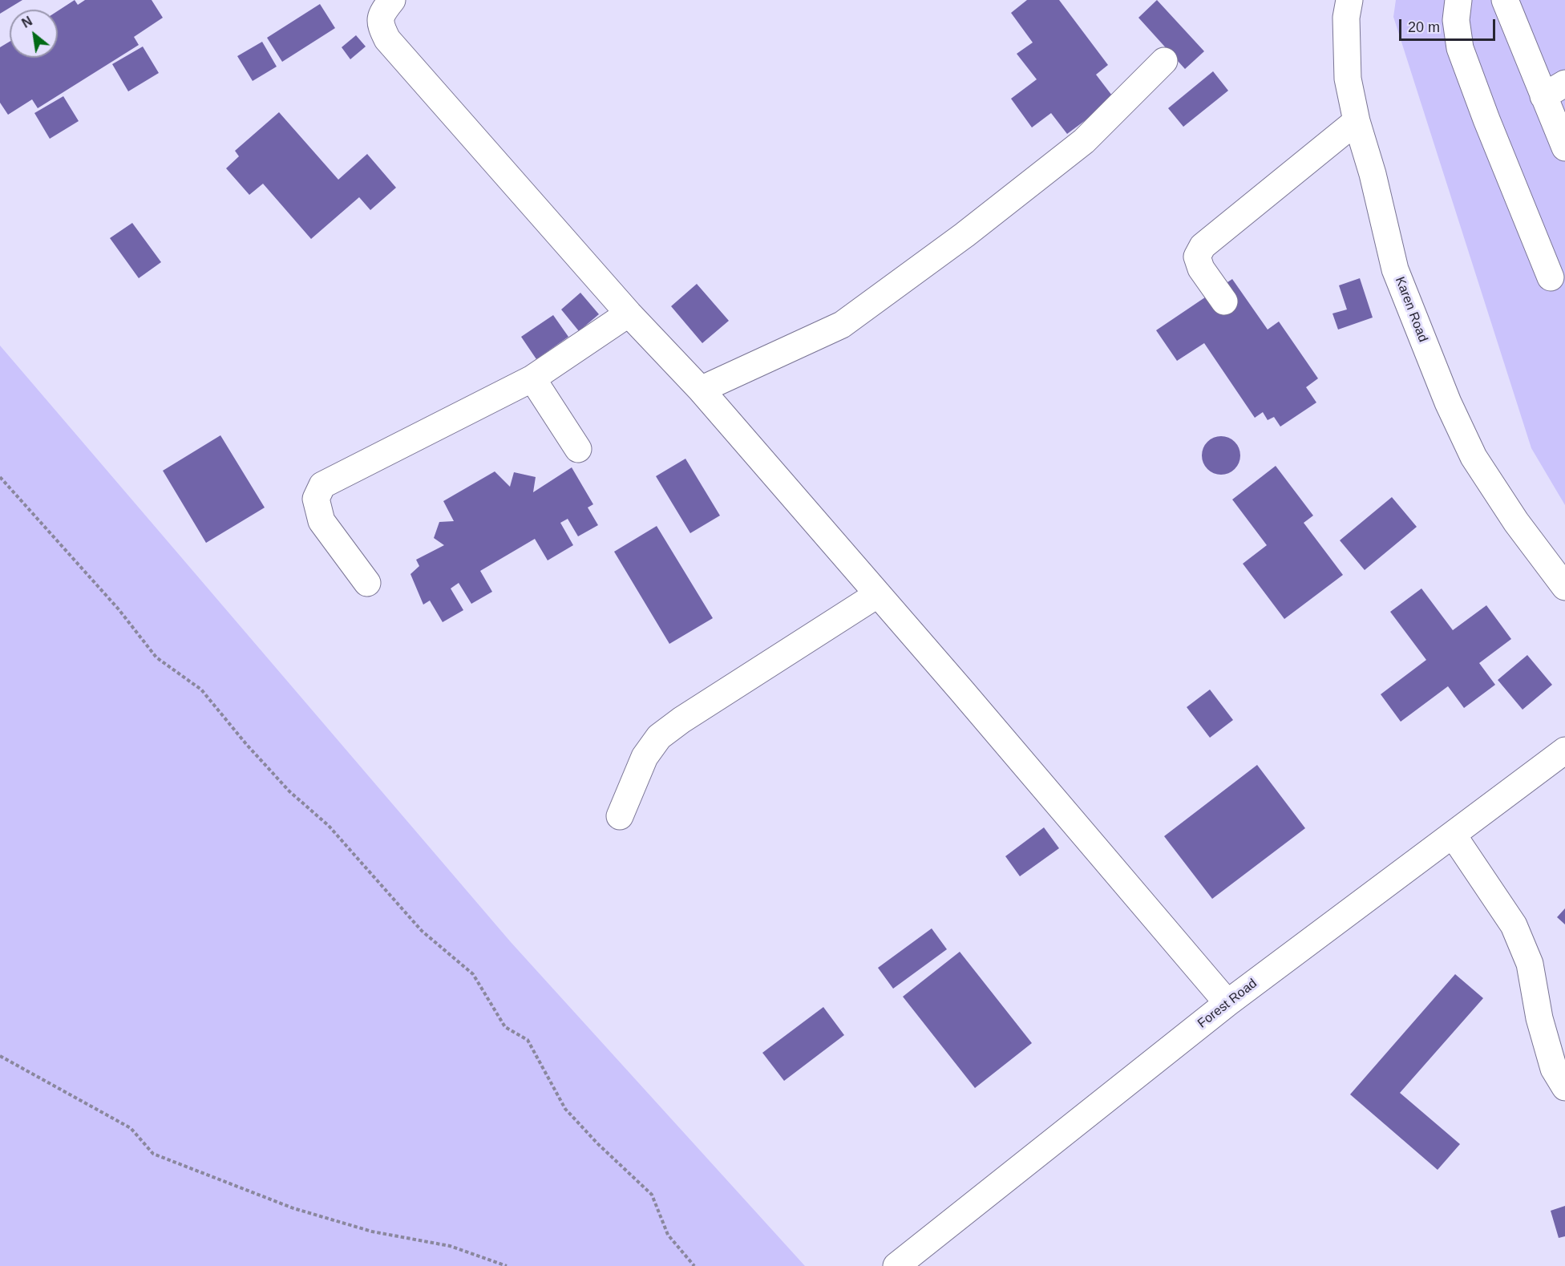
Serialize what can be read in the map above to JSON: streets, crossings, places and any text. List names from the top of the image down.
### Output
{
  "streets": {
    "street": ["Karen Road", "Forest Road"]
  },
  "scale_bar": "20 m",
  "north": "top left"
}
